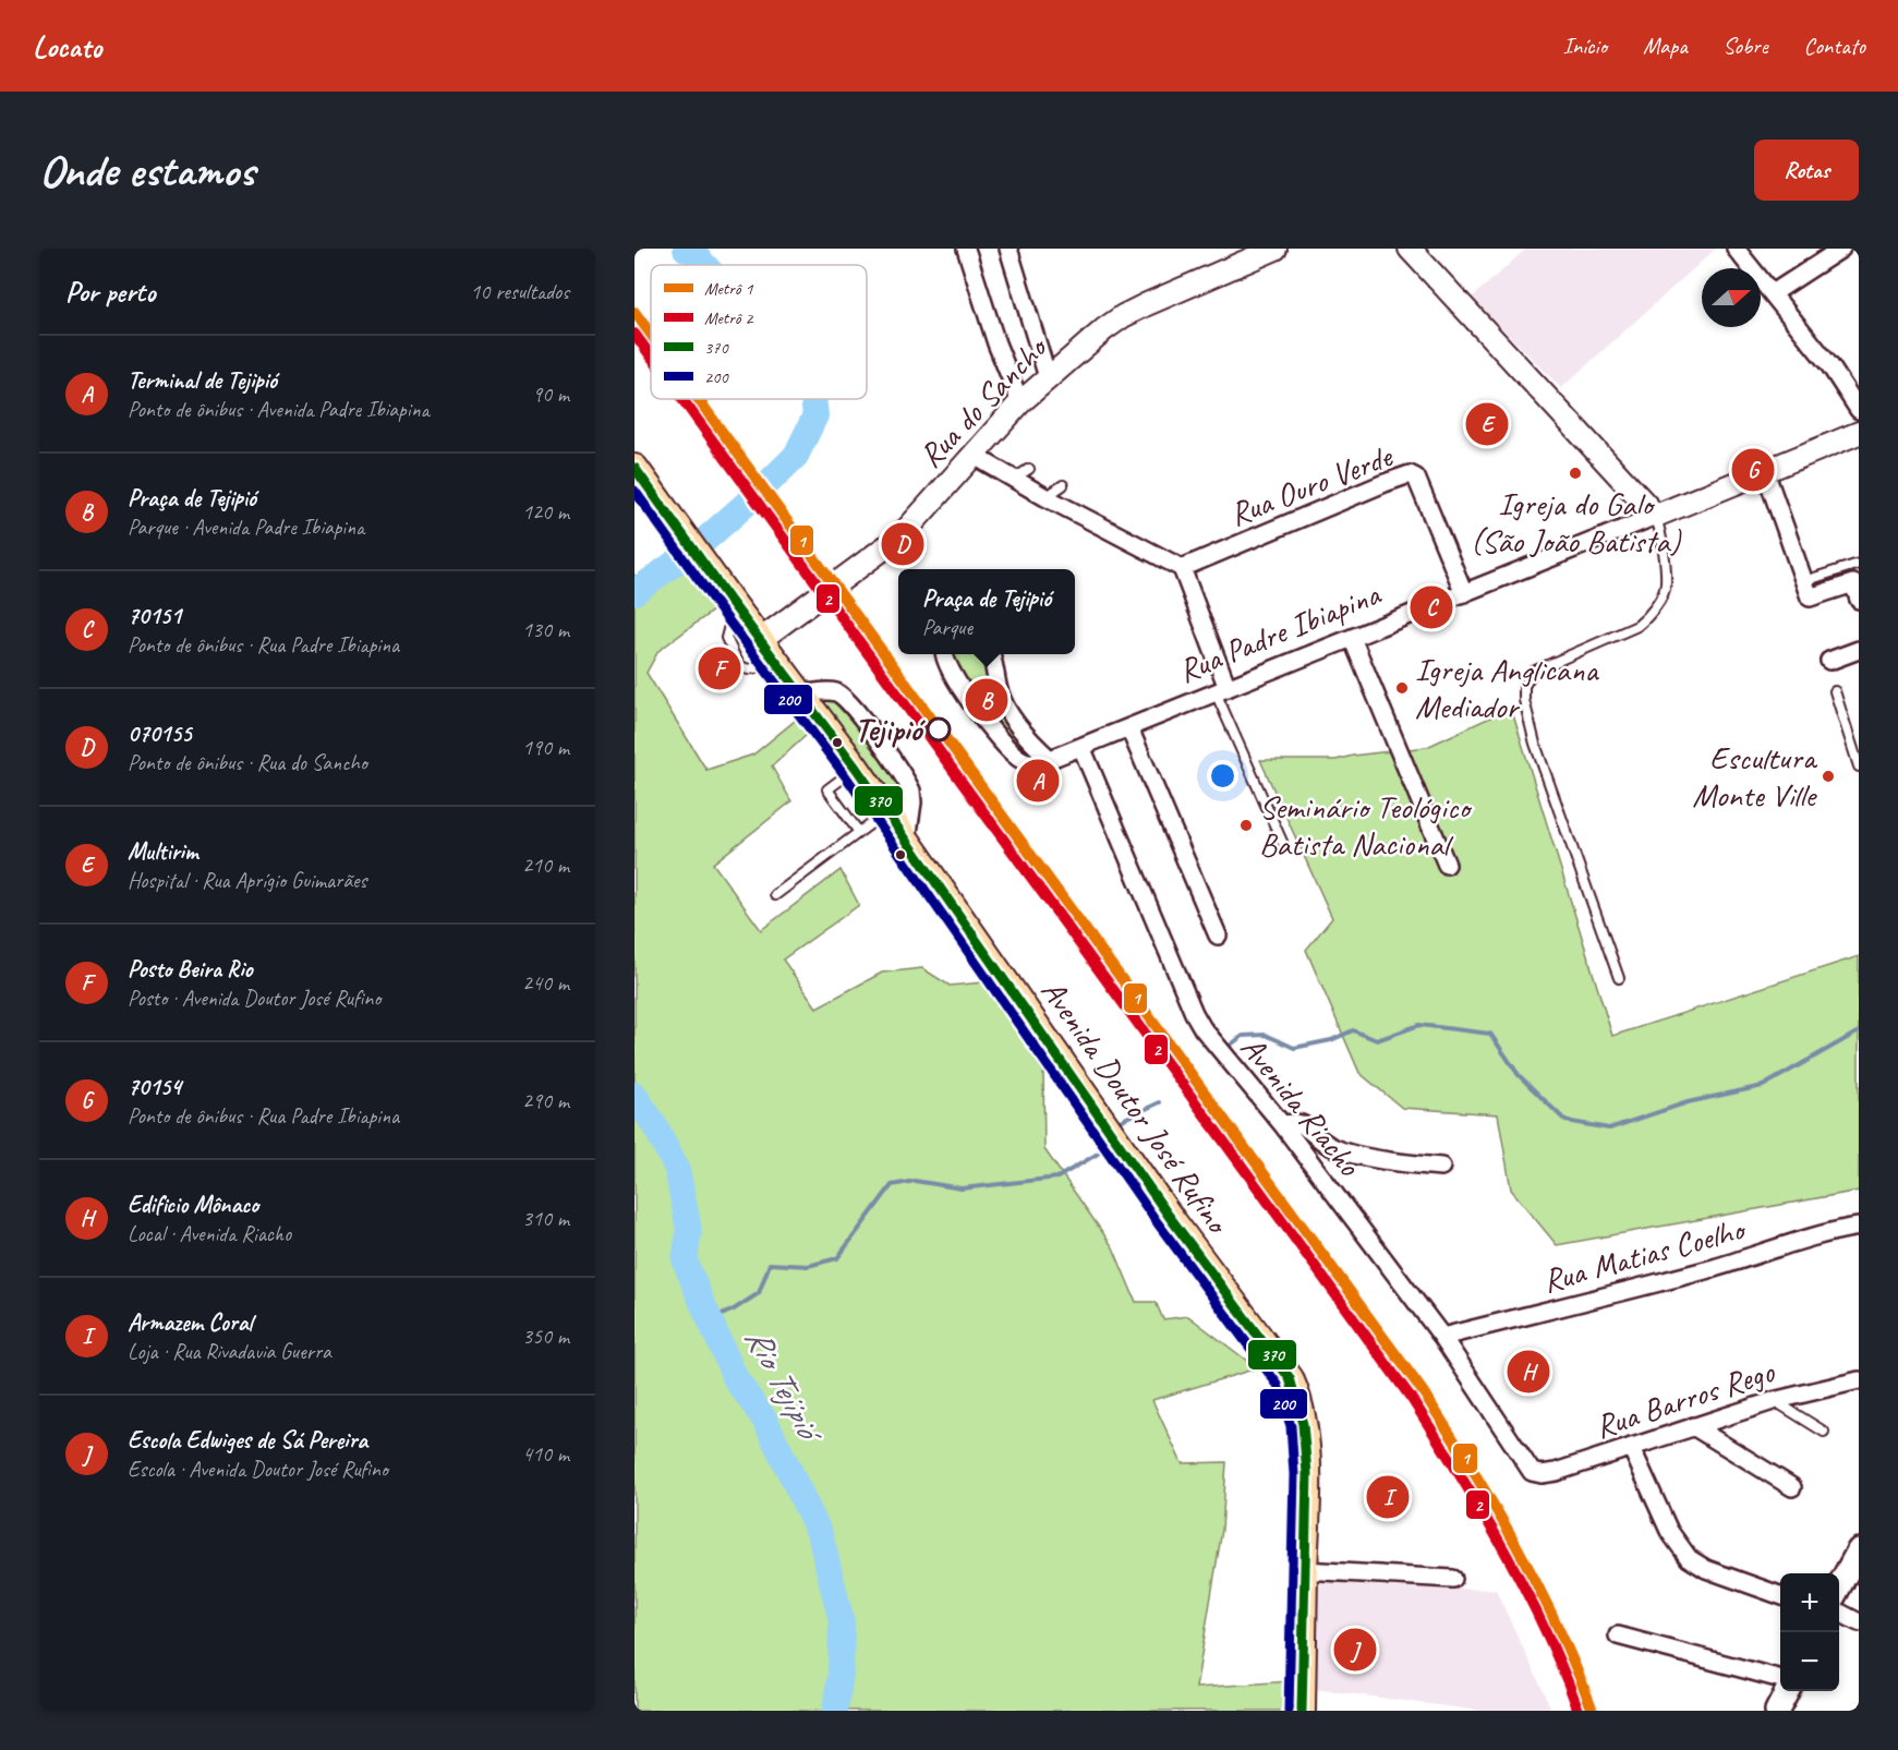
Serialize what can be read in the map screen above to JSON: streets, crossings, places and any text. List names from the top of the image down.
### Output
{
  "streets": {
    "main road": ["Avenida Doutor José Rufino"],
    "street": [
      "Rua do Sancho",
      "Rua Ouro Verde",
      "Rua Padre Ibiapina",
      "Avenida Riacho",
      "Rua Matias Coelho",
      "Rua Barros Rego"
    ]
  },
  "crossings": [
    ["Rua do Sancho", "Avenida Doutor José Rufino"],
    ["Rua Ouro Verde", "Rua Padre Ibiapina"],
    ["Rua Padre Ibiapina", "Avenida Riacho"],
    ["Avenida Riacho", "Rua Matias Coelho"],
    ["Avenida Riacho", "Rua Barros Rego"]
  ],
  "water": ["Rio Tejipió"],
  "places": [
    "Igreja do Galo (São João Batista)",
    "Igreja Anglicana Mediador",
    "Tejipió",
    "Escultura Monte Ville",
    "Seminário Teológico Batista Nacional"
  ],
  "lines": [
    "metro line 1",
    "metro line 2",
    "transit line 370",
    "transit line 200"
  ],
  "legend": [
    "Metrô 1",
    "Metrô 2",
    "370",
    "200"
  ],
  "north": "right",
  "page": {
    "header": "Locato",
    "nav": [
      "Início",
      "Mapa",
      "Sobre",
      "Contato"
    ],
    "buttons": "Rotas",
    "title": "Onde estamos",
    "heading": ["Por perto", "10 resultados"],
    "list": [
      {
        "mark": "A",
        "name": "Terminal de Tejipió",
        "note": "Ponto de ônibus · Avenida Padre Ibiapina",
        "value": "90 m"
      },
      {
        "mark": "B",
        "name": "Praça de Tejipió",
        "note": "Parque · Avenida Padre Ibiapina",
        "value": "120 m"
      },
      {
        "mark": "C",
        "name": "70151",
        "note": "Ponto de ônibus · Rua Padre Ibiapina",
        "value": "130 m"
      },
      {
        "mark": "D",
        "name": "070155",
        "note": "Ponto de ônibus · Rua do Sancho",
        "value": "190 m"
      },
      {
        "mark": "E",
        "name": "Multirim",
        "note": "Hospital · Rua Aprígio Guimarães",
        "value": "210 m"
      },
      {
        "mark": "F",
        "name": "Posto Beira Rio",
        "note": "Posto · Avenida Doutor José Rufino",
        "value": "240 m"
      },
      {
        "mark": "G",
        "name": "70154",
        "note": "Ponto de ônibus · Rua Padre Ibiapina",
        "value": "290 m"
      },
      {
        "mark": "H",
        "name": "Edificio Mônaco",
        "note": "Local · Avenida Riacho",
        "value": "310 m"
      },
      {
        "mark": "I",
        "name": "Armazem Coral",
        "note": "Loja · Rua Rivadavia Guerra",
        "value": "350 m"
      },
      {
        "mark": "J",
        "name": "Escola Edwiges de Sá Pereira",
        "note": "Escola · Avenida Doutor José Rufino",
        "value": "410 m"
      }
    ],
    "pins": [
      "E",
      "G",
      "D",
      "C",
      "F",
      "B",
      "A",
      "H",
      "I",
      "J"
    ],
    "popup": ["Praça de Tejipió", "Parque"],
    "map_buttons": ["+", "−"]
  }
}
